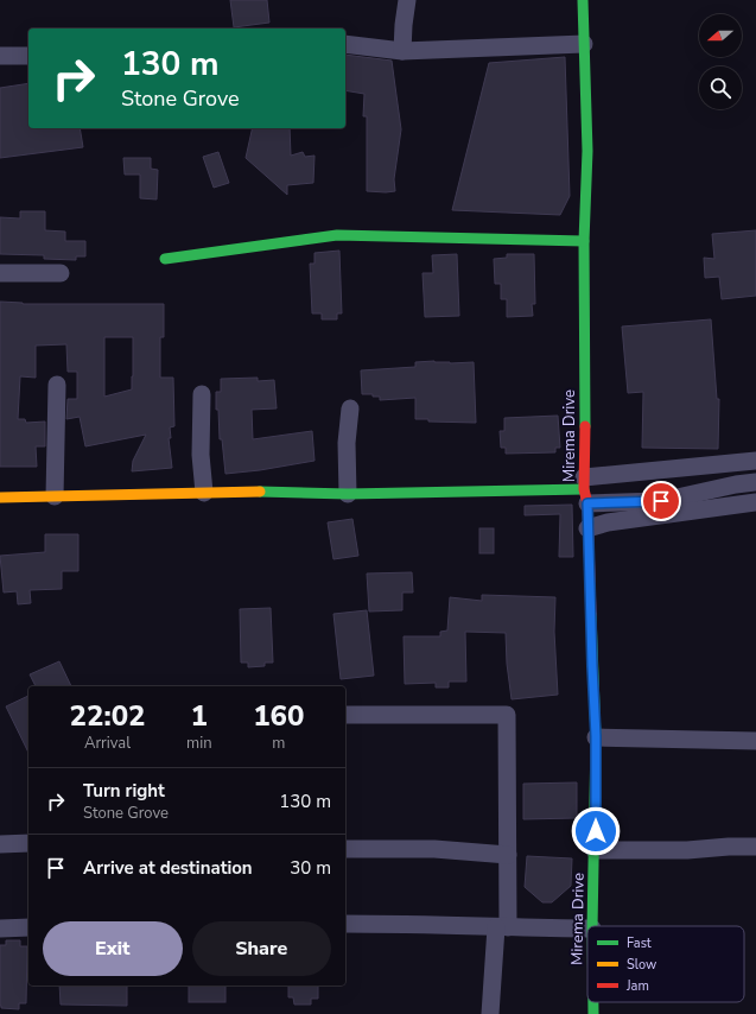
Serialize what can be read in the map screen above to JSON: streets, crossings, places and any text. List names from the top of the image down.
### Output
{
  "streets": {
    "street": ["Mirema Drive"]
  },
  "legend": ["Fast", "Slow", "Jam"],
  "north": "left",
  "page": {
    "turn": ["130 m", "Stone Grove"],
    "eta": [
      "22:02",
      "Arrival",
      "1",
      "min",
      "160",
      "m"
    ],
    "list": [
      {
        "name": "Turn right",
        "note": "Stone Grove",
        "value": "130 m"
      },
      {
        "name": "Arrive at destination",
        "value": "30 m"
      }
    ],
    "buttons": ["Exit", "Share"]
  }
}
